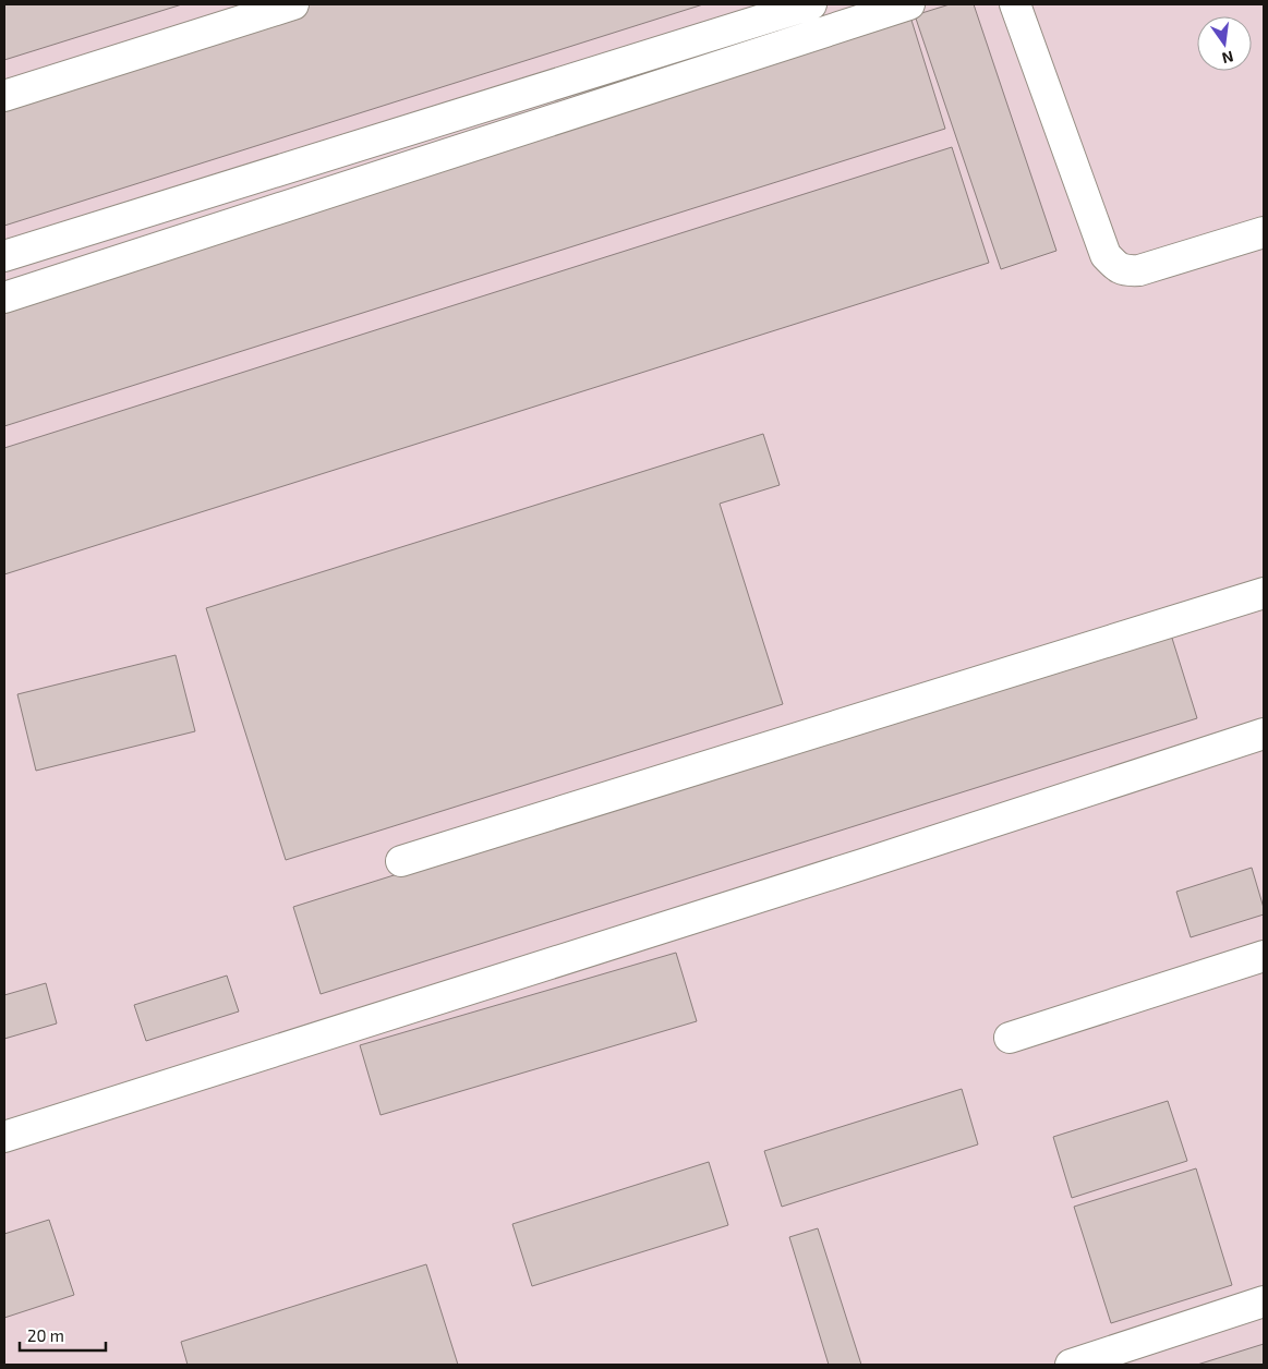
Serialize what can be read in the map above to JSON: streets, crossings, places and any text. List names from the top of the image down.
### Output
{
  "scale_bar": "20 m",
  "north": "bottom"
}
